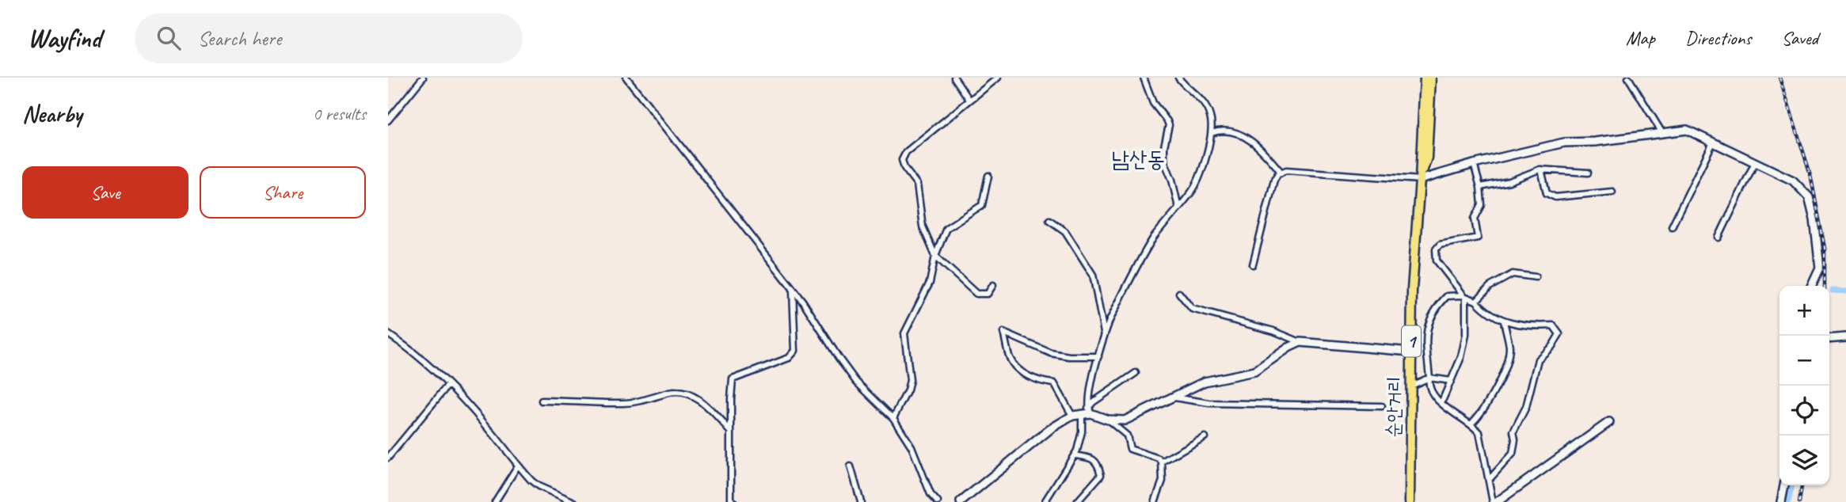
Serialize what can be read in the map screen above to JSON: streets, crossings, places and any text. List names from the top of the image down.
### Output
{
  "streets": {
    "main road": ["1", "순안거리"]
  },
  "districts": ["남산동"],
  "page": {
    "header": "Wayfind",
    "search": "Search here",
    "nav": ["Map", "Directions", "Saved"],
    "heading": ["Nearby", "0 results"],
    "buttons": ["Save", "Share"],
    "map_buttons": ["+", "−"]
  }
}
